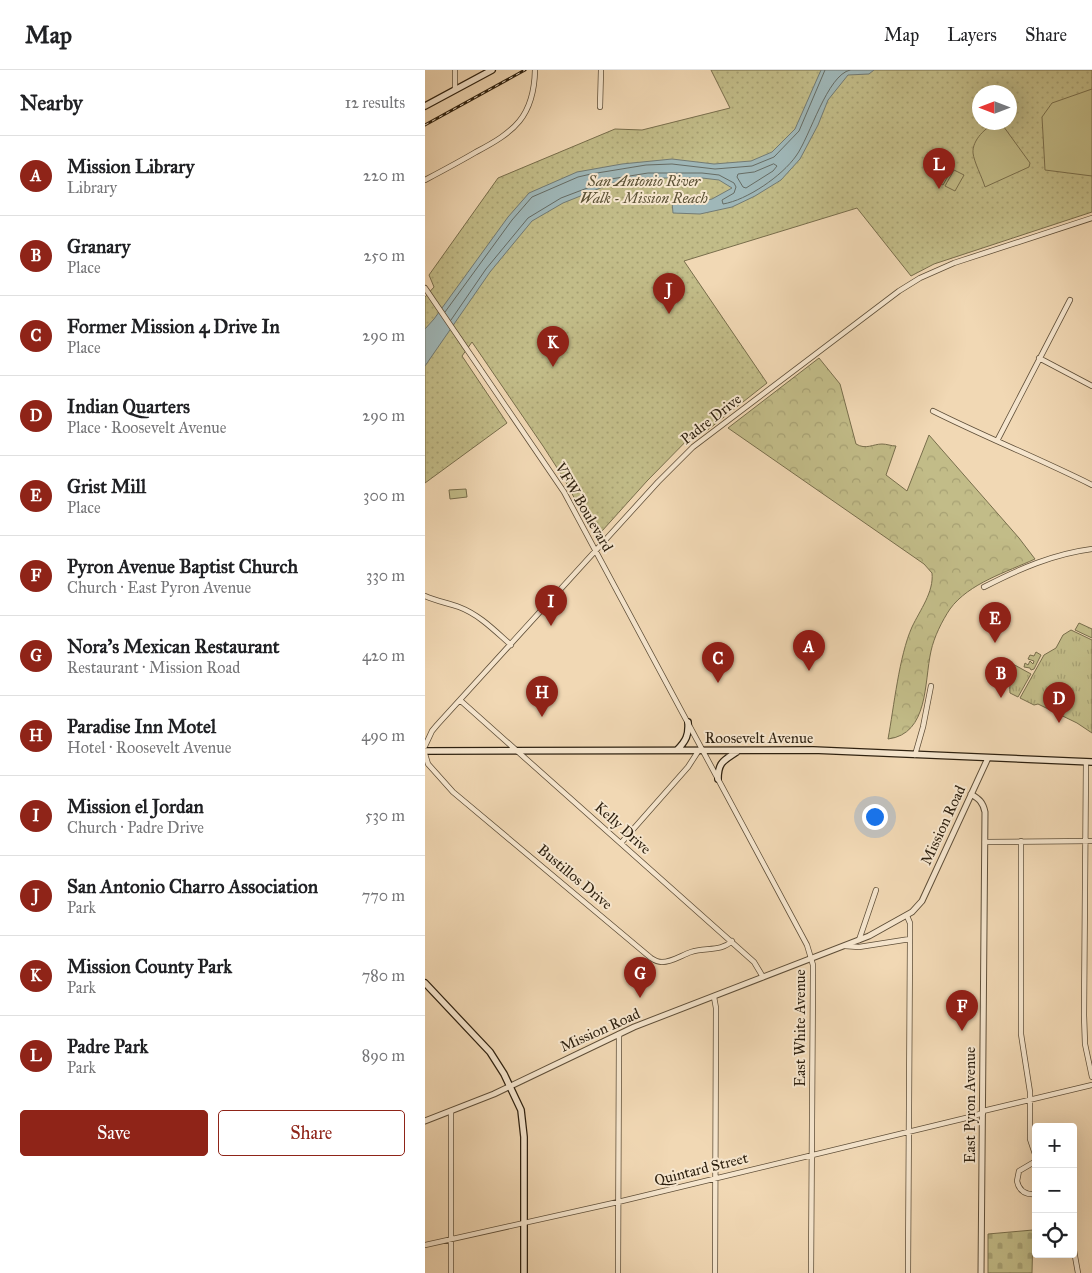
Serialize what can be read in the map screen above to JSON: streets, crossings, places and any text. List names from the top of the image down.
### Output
{
  "streets": {
    "main road": ["Roosevelt Avenue"],
    "street": [
      "Padre Drive",
      "VFW Boulevard",
      "Mission Road",
      "Kelly Drive",
      "Bustillos Drive",
      "East White Avenue",
      "East Pyron Avenue",
      "Quintard Street"
    ]
  },
  "crossings": [
    ["Padre Drive", "VFW Boulevard"],
    ["Padre Drive", "Kelly Drive"],
    ["VFW Boulevard", "Roosevelt Avenue"],
    ["VFW Boulevard", "East White Avenue"],
    ["Roosevelt Avenue", "Mission Road"],
    ["Roosevelt Avenue", "Kelly Drive"],
    ["Roosevelt Avenue", "Bustillos Drive"],
    ["Roosevelt Avenue", "East White Avenue"],
    ["Mission Road", "Kelly Drive"],
    ["Mission Road", "East White Avenue"],
    ["Mission Road", "East Pyron Avenue"],
    ["Kelly Drive", "Bustillos Drive"],
    ["East White Avenue", "Quintard Street"],
    ["East Pyron Avenue", "Quintard Street"]
  ],
  "parks": ["San Antonio River Walk - Mission Reach"],
  "north": "left",
  "page": {
    "header": "Map",
    "nav": ["Map", "Layers", "Share"],
    "heading": ["Nearby", "12 results"],
    "list": [
      {
        "mark": "A",
        "name": "Mission Library",
        "note": "Library",
        "value": "220 m"
      },
      {
        "mark": "B",
        "name": "Granary",
        "note": "Place",
        "value": "250 m"
      },
      {
        "mark": "C",
        "name": "Former Mission 4 Drive In",
        "note": "Place",
        "value": "290 m"
      },
      {
        "mark": "D",
        "name": "Indian Quarters",
        "note": "Place · Roosevelt Avenue",
        "value": "290 m"
      },
      {
        "mark": "E",
        "name": "Grist Mill",
        "note": "Place",
        "value": "300 m"
      },
      {
        "mark": "F",
        "name": "Pyron Avenue Baptist Church",
        "note": "Church · East Pyron Avenue",
        "value": "330 m"
      },
      {
        "mark": "G",
        "name": "Nora's Mexican Restaurant",
        "note": "Restaurant · Mission Road",
        "value": "420 m"
      },
      {
        "mark": "H",
        "name": "Paradise Inn Motel",
        "note": "Hotel · Roosevelt Avenue",
        "value": "490 m"
      },
      {
        "mark": "I",
        "name": "Mission el Jordan",
        "note": "Church · Padre Drive",
        "value": "530 m"
      },
      {
        "mark": "J",
        "name": "San Antonio Charro Association",
        "note": "Park",
        "value": "770 m"
      },
      {
        "mark": "K",
        "name": "Mission County Park",
        "note": "Park",
        "value": "780 m"
      },
      {
        "mark": "L",
        "name": "Padre Park",
        "note": "Park",
        "value": "890 m"
      }
    ],
    "pins": [
      "L",
      "J",
      "K",
      "I",
      "E",
      "A",
      "C",
      "B",
      "H",
      "D",
      "G",
      "F"
    ],
    "buttons": ["Save", "Share"],
    "map_buttons": ["+", "−"]
  }
}
